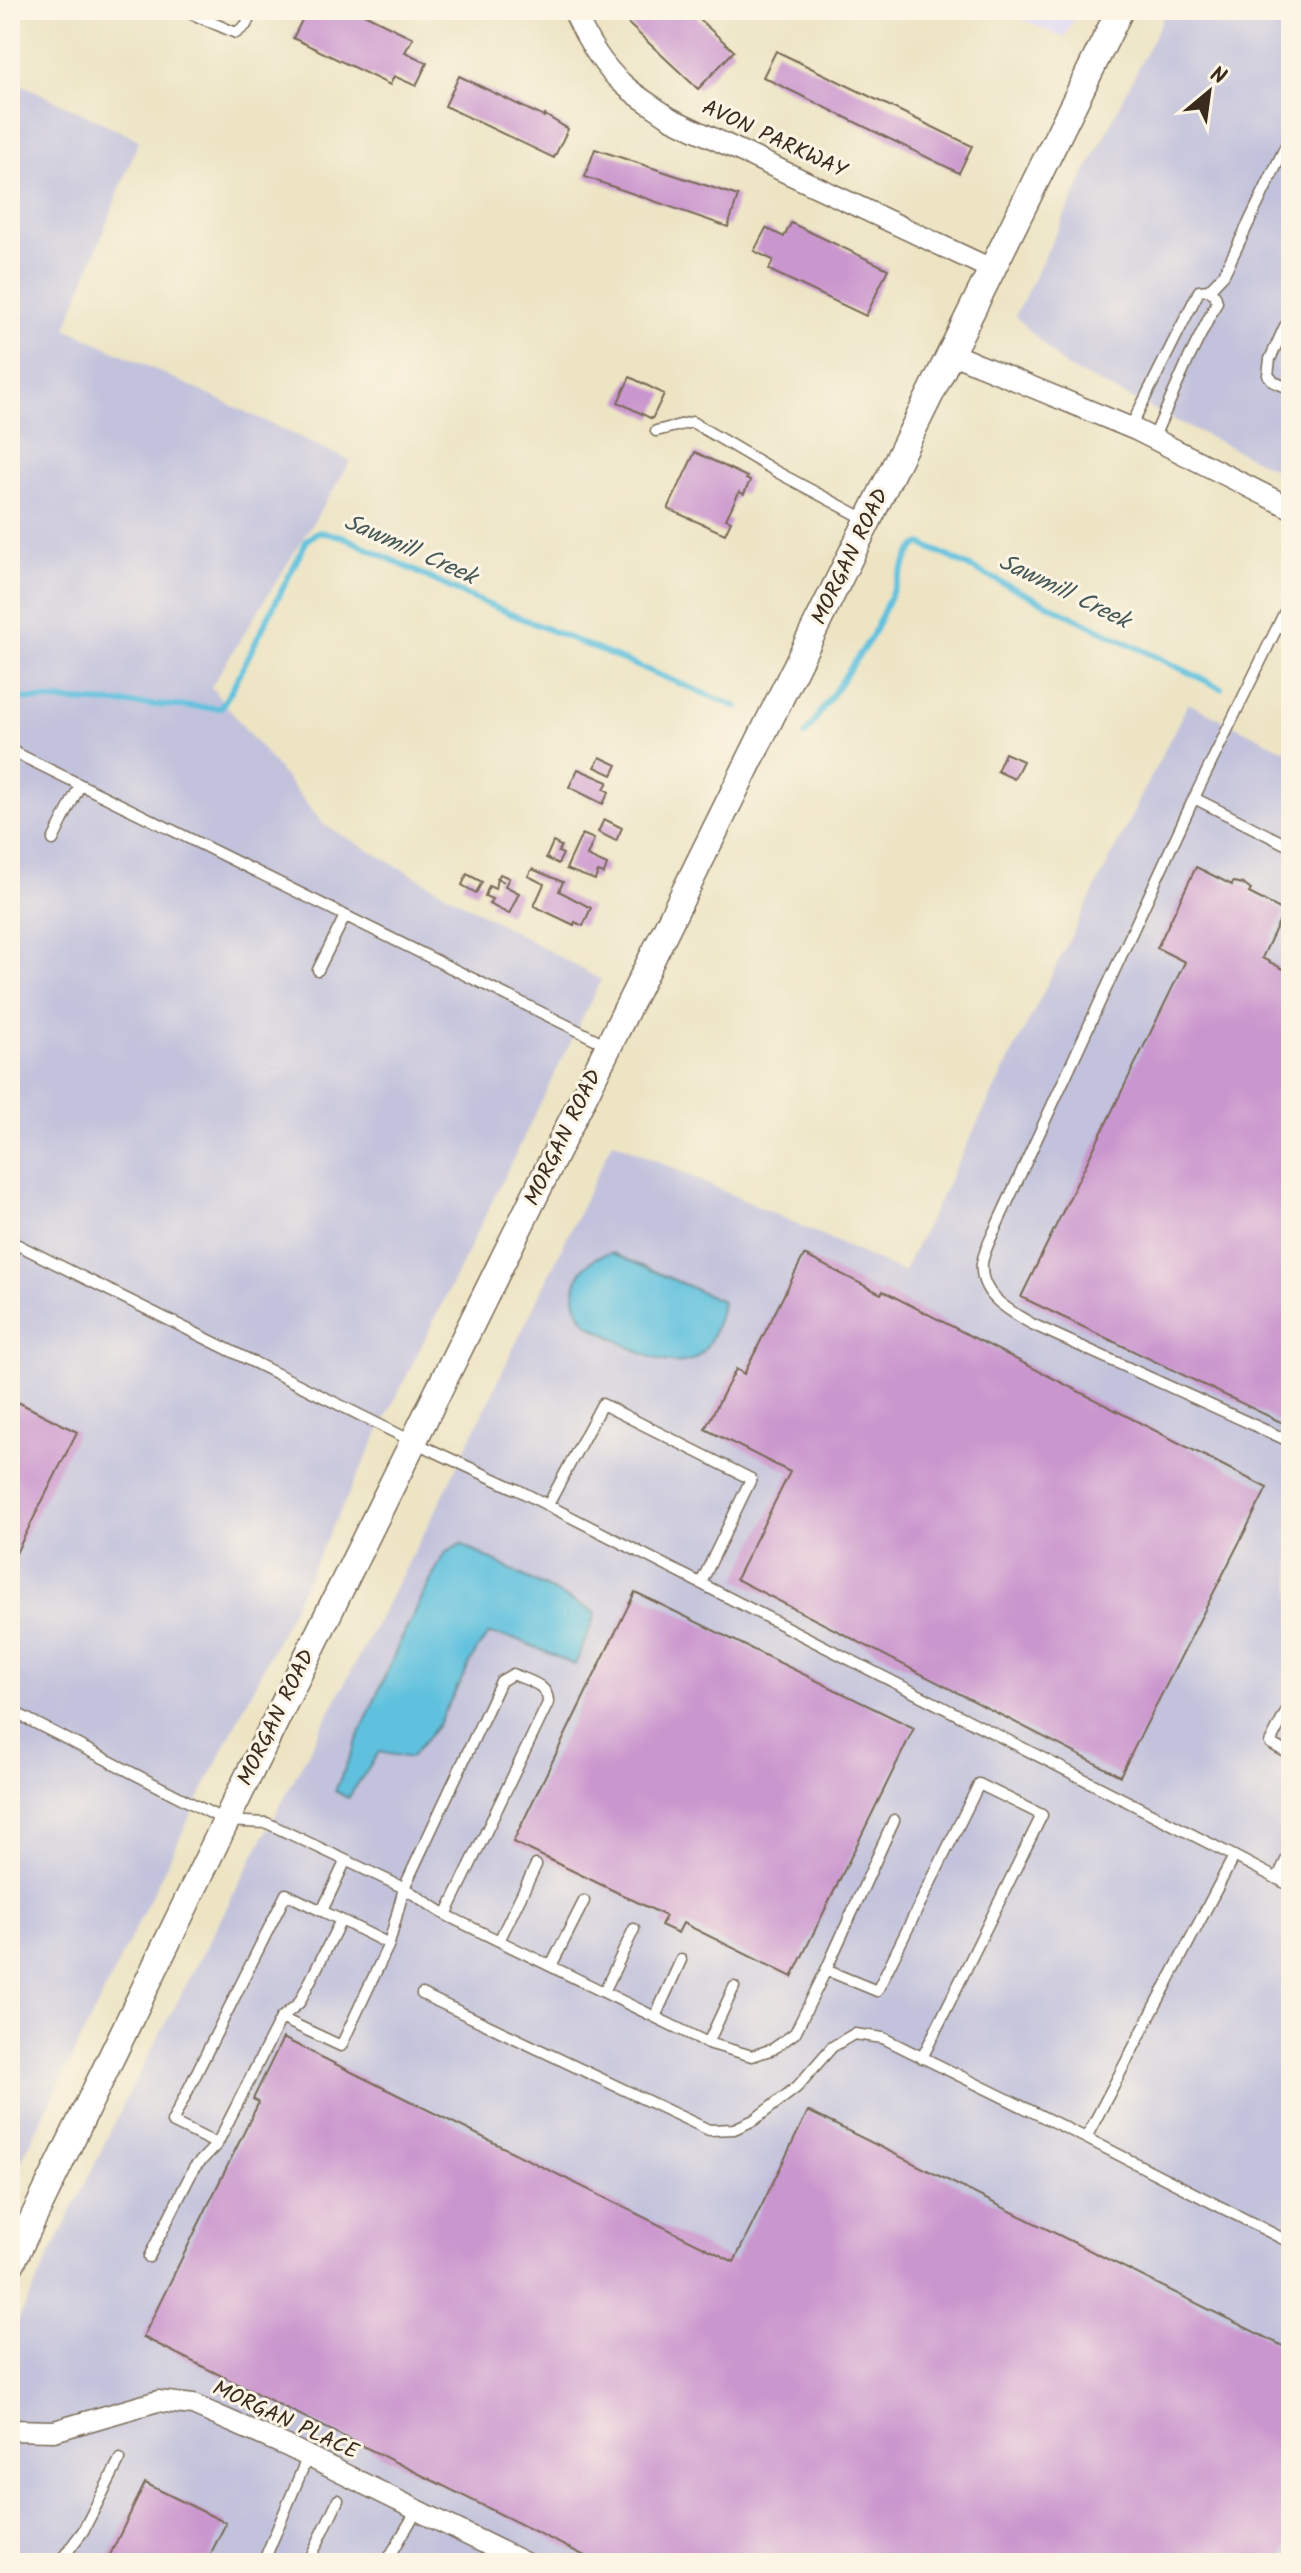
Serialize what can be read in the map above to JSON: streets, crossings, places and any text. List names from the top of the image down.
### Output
{
  "streets": {
    "street": ["AVON PARKWAY", "MORGAN ROAD", "MORGAN PLACE"]
  },
  "crossings": [
    ["AVON PARKWAY", "MORGAN ROAD"]
  ],
  "water": ["Sawmill Creek"],
  "north": "top right"
}
